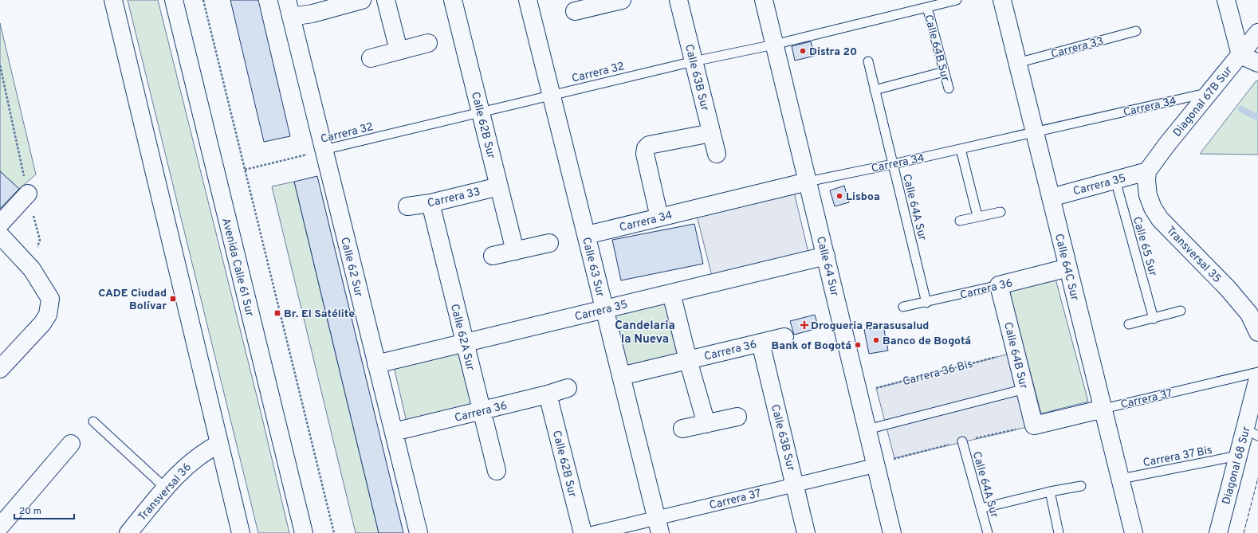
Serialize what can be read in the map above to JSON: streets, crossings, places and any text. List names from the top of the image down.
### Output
{
  "streets": {
    "street": [
      "Carrera 33",
      "Calle 64B Sur",
      "Calle 63B Sur",
      "Diagonal 67B Sur",
      "Carrera 34",
      "Calle 62B Sur",
      "Carrera 35",
      "Transversal 35",
      "Calle 64 Sur",
      "Avenida Calle 61 Sur",
      "Calle 62 Sur",
      "Calle 63 Sur",
      "Calle 64C Sur",
      "Carrera 36",
      "Calle 62A Sur",
      "Carrera 37",
      "Diagonal 68 Sur",
      "Transversal 36"
    ],
    "lane": [
      "Carrera 32",
      "Calle 64A Sur",
      "Calle 65 Sur",
      "Carrera 37 Bis"
    ],
    "path": ["Carrera 36 Bis"]
  },
  "crossings": [
    ["Carrera 33", "Calle 62B Sur"],
    ["Carrera 33", "Calle 64C Sur"],
    ["Carrera 33", "Calle 62A Sur"],
    ["Calle 64B Sur", "Carrera 32"],
    ["Calle 64B Sur", "Carrera 36"],
    ["Calle 64B Sur", "Carrera 36 Bis"],
    ["Calle 64B Sur", "Carrera 37"],
    ["Carrera 32", "Calle 63B Sur"],
    ["Carrera 32", "Calle 62B Sur"],
    ["Carrera 32", "Calle 64 Sur"],
    ["Carrera 32", "Calle 62 Sur"],
    ["Carrera 32", "Calle 63 Sur"],
    ["Calle 63B Sur", "Carrera 36"],
    ["Calle 63B Sur", "Carrera 37"],
    ["Diagonal 67B Sur", "Carrera 34"],
    ["Diagonal 67B Sur", "Carrera 35"],
    ["Diagonal 67B Sur", "Transversal 35"],
    ["Carrera 34", "Calle 64A Sur"],
    ["Carrera 34", "Calle 64 Sur"],
    ["Carrera 34", "Calle 63 Sur"],
    ["Carrera 34", "Calle 64C Sur"],
    ["Calle 62B Sur", "Carrera 36"],
    ["Carrera 35", "Calle 65 Sur"],
    ["Carrera 35", "Transversal 35"],
    ["Carrera 35", "Calle 64 Sur"],
    ["Carrera 35", "Calle 62 Sur"],
    ["Carrera 35", "Calle 63 Sur"],
    ["Carrera 35", "Calle 64C Sur"],
    ["Carrera 35", "Calle 62A Sur"],
    ["Calle 64A Sur", "Carrera 36"],
    ["Calle 64 Sur", "Carrera 36 Bis"],
    ["Calle 64 Sur", "Carrera 37"],
    ["Calle 62 Sur", "Carrera 36"],
    ["Calle 63 Sur", "Carrera 36"],
    ["Calle 63 Sur", "Carrera 37"],
    ["Calle 64C Sur", "Carrera 36"],
    ["Calle 64C Sur", "Carrera 37"],
    ["Calle 64C Sur", "Carrera 37 Bis"],
    ["Carrera 36", "Calle 62A Sur"],
    ["Carrera 37 Bis", "Diagonal 68 Sur"]
  ],
  "districts": ["Candelaria la Nueva"],
  "places": {
    "other": [
      "Distra 20",
      "Lisboa",
      "Banco de Bogotá",
      "Bank of Bogotá"
    ],
    "transit": ["CADE Ciudad Bolívar", "Br. El Satélite"],
    "health": ["Drogueria Parasusalud"]
  },
  "scale_bar": "20 m"
}
